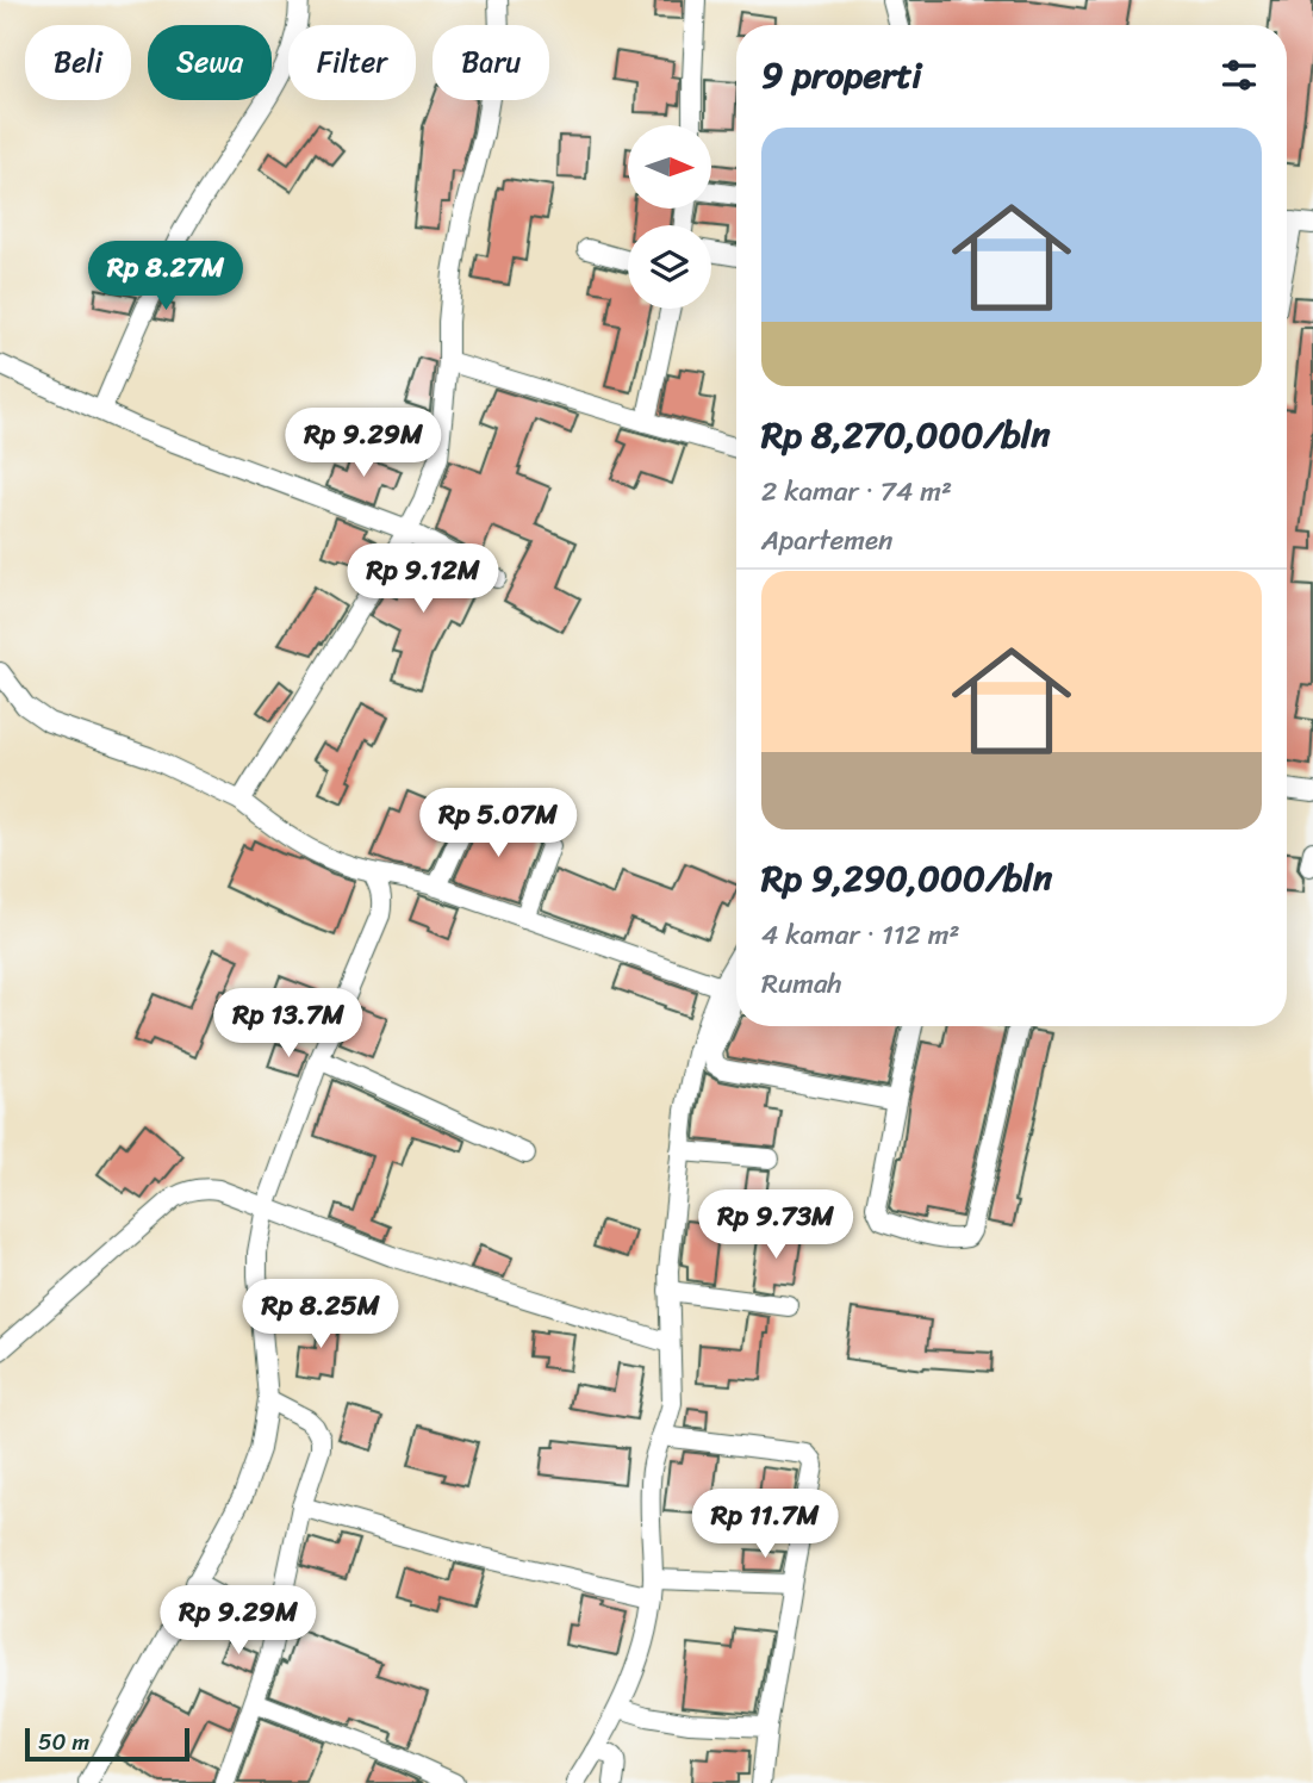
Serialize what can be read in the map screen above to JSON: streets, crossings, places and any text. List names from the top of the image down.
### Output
{
  "scale_bar": "50 m",
  "north": "right",
  "page": {
    "chip": [
      "Beli",
      "Sewa",
      "Filter",
      "Baru"
    ],
    "heading": "9 properti",
    "list": [
      {
        "name": "Rp 8,270,000/bln",
        "note": "2 kamar · 74 m² · Apartemen"
      },
      {
        "name": "Rp 9,290,000/bln",
        "note": "4 kamar · 112 m² · Rumah"
      }
    ],
    "price": [
      "Rp 8.27M",
      "Rp 9.29M",
      "Rp 9.12M",
      "Rp 5.07M",
      "Rp 13.7M",
      "Rp 9.73M",
      "Rp 8.25M",
      "Rp 11.7M",
      "Rp 9.29M"
    ],
    "scale": "50 m"
  }
}
